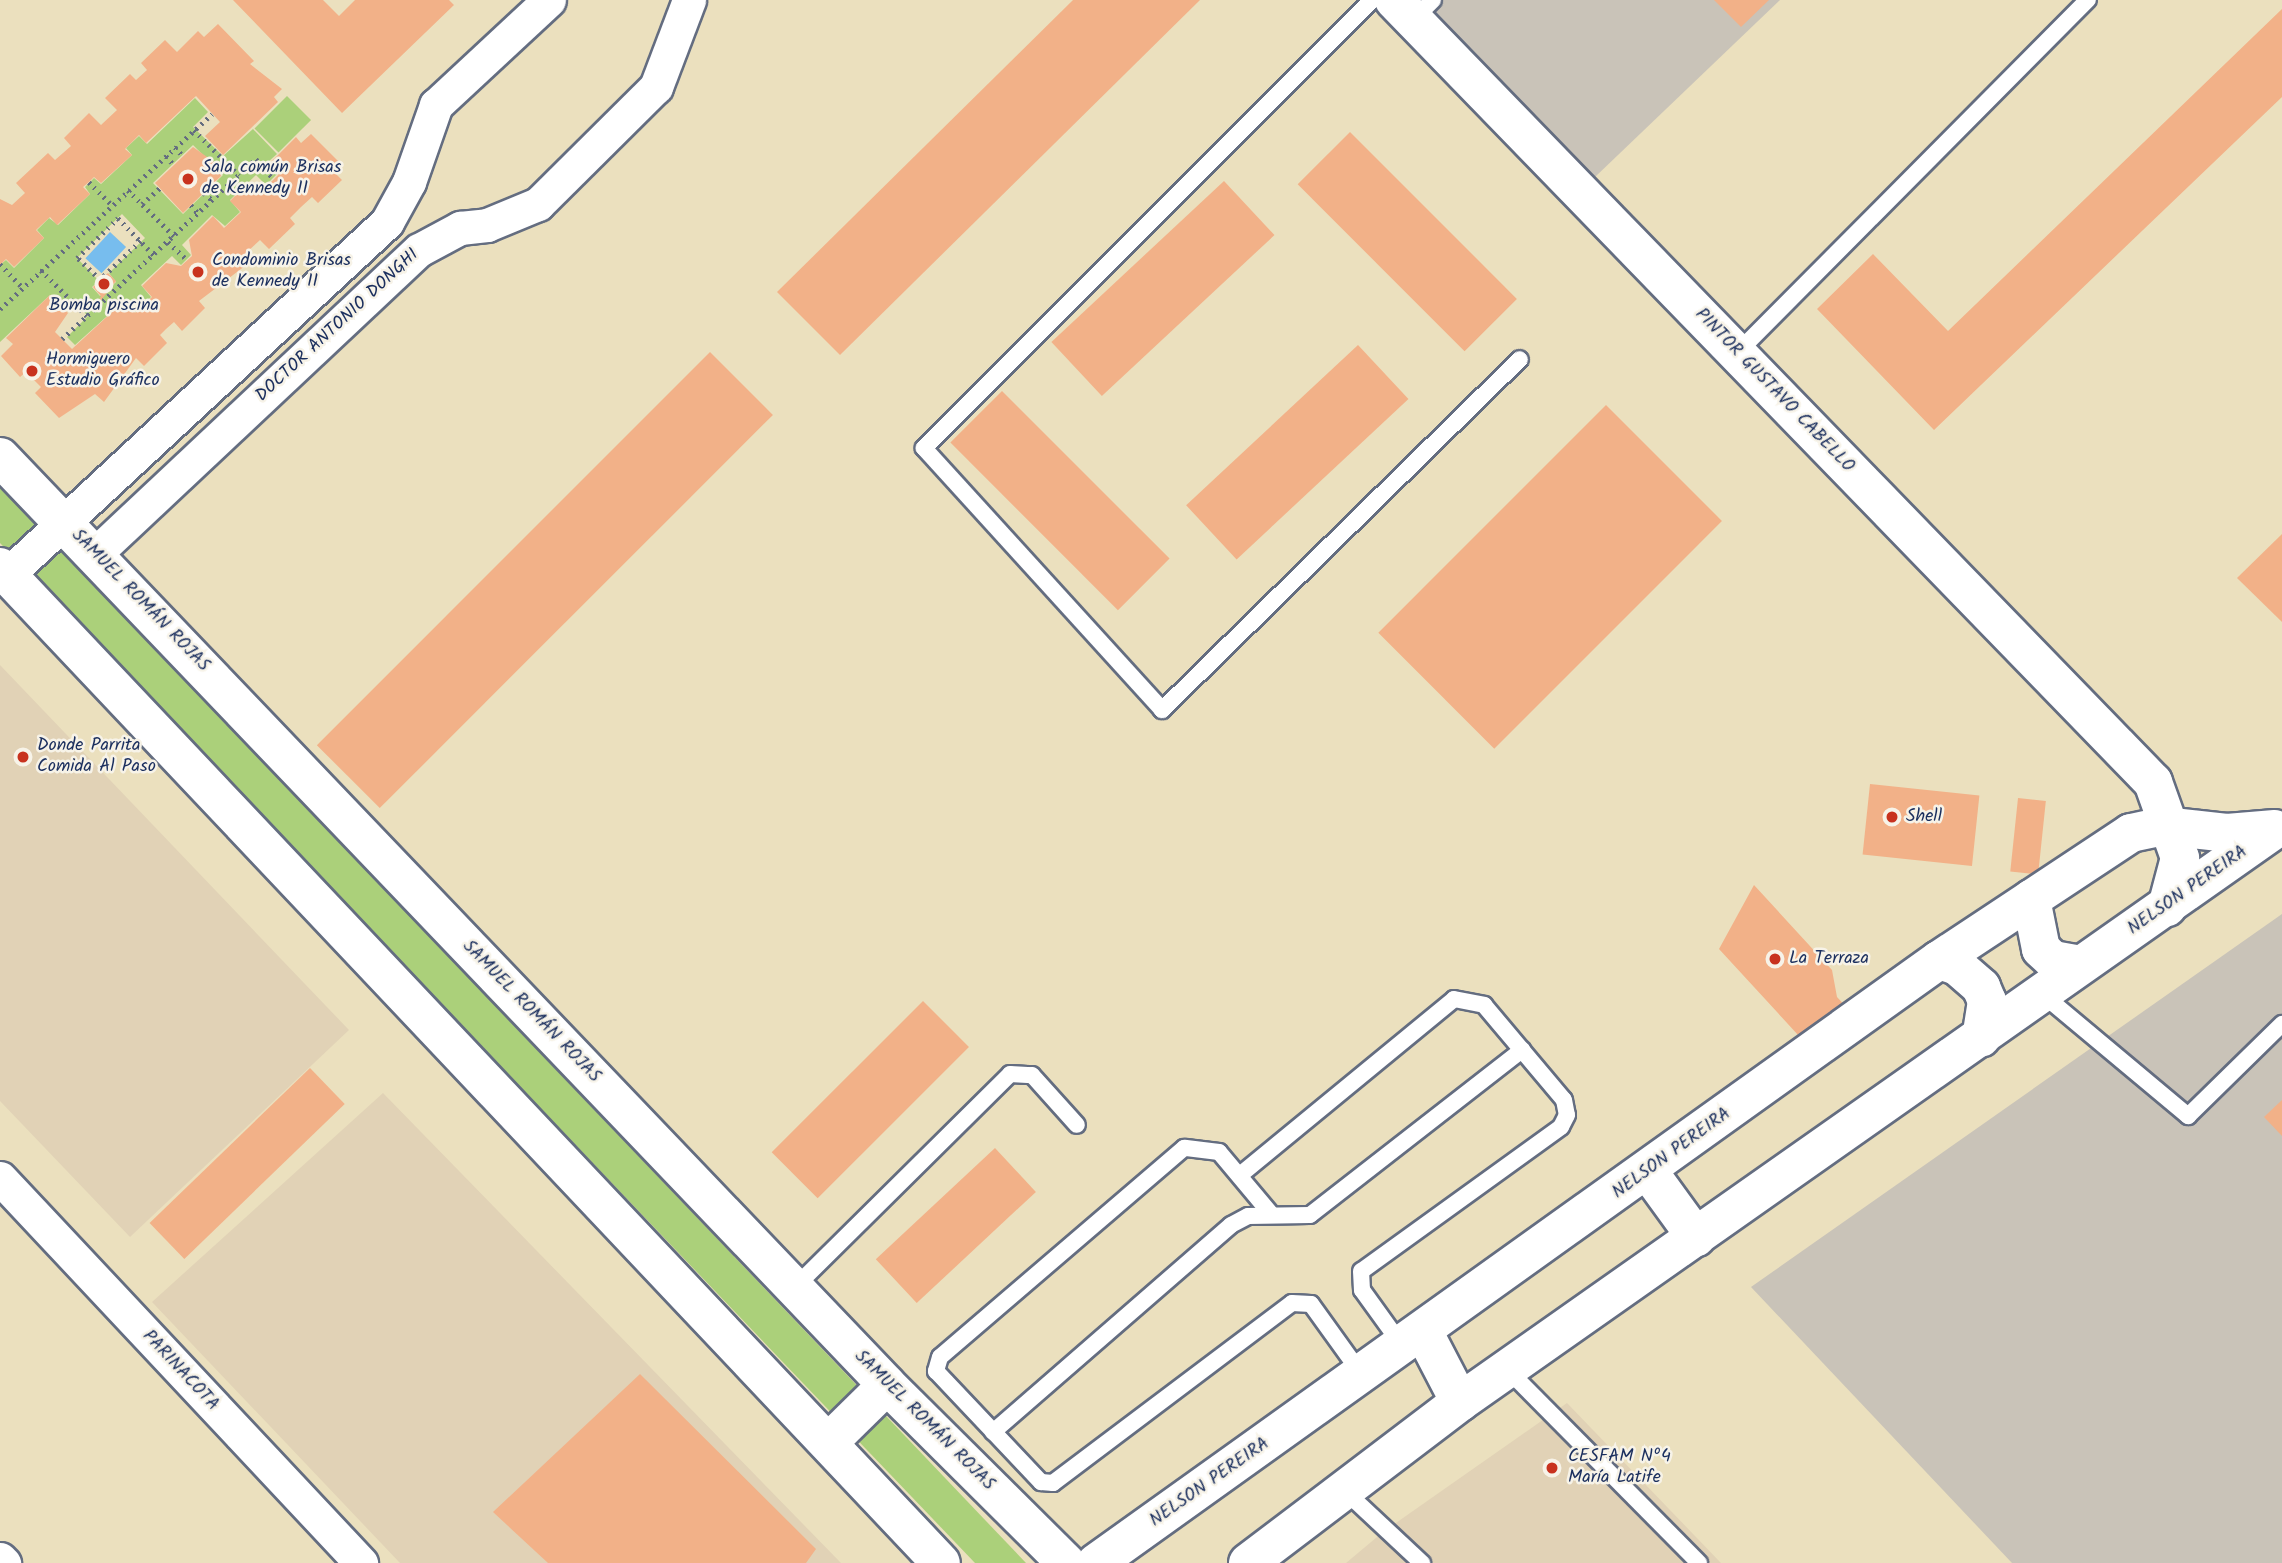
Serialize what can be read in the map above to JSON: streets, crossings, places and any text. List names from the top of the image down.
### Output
{
  "streets": {
    "street": [
      "DOCTOR ANTONIO DONGHI",
      "PINTOR GUSTAVO CABELLO",
      "SAMUEL ROMÁN ROJAS",
      "NELSON PEREIRA",
      "PARINACOTA"
    ]
  },
  "crossings": [
    ["DOCTOR ANTONIO DONGHI", "SAMUEL ROMÁN ROJAS"],
    ["PINTOR GUSTAVO CABELLO", "NELSON PEREIRA"]
  ],
  "places": [
    "Sala común Brisas de Kennedy II",
    "Condominio Brisas de Kennedy II",
    "Bomba piscina",
    "Hormiguero Estudio Gráfico",
    "Donde Parrita Comida Al Paso",
    "Shell",
    "La Terraza",
    "CESFAM Nº4 María Latife"
  ]
}
